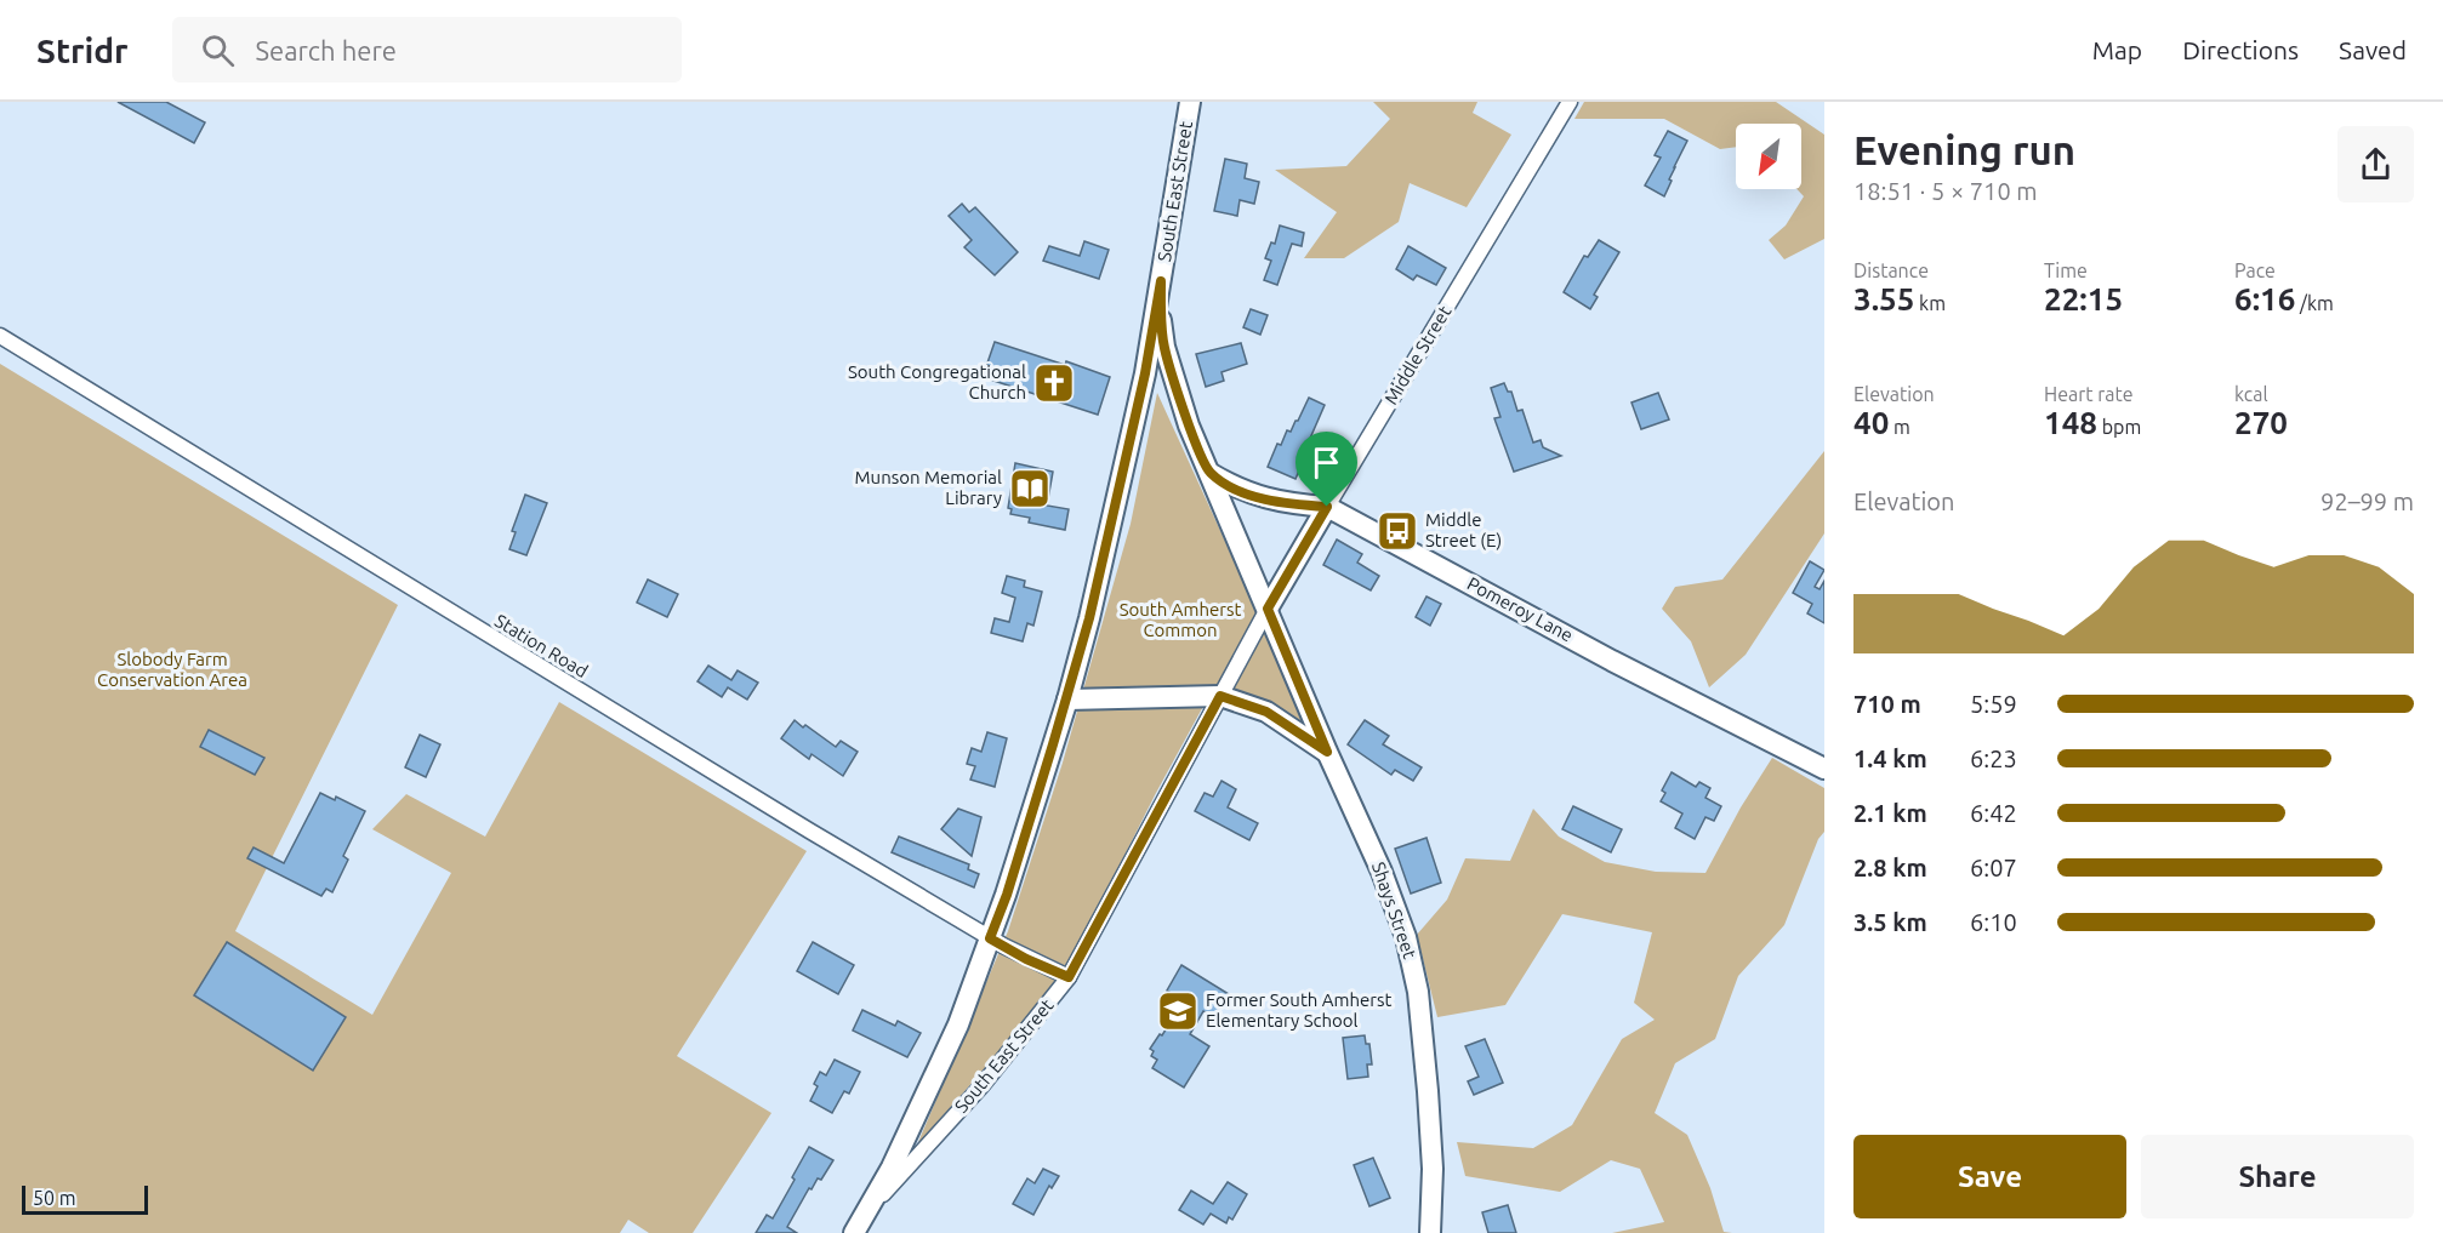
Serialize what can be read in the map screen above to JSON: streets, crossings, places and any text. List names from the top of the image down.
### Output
{
  "streets": {
    "main road": [
      "South East Street",
      "Middle Street",
      "Pomeroy Lane",
      "Shays Street"
    ],
    "street": ["Station Road"]
  },
  "crossings": [
    ["South East Street", "Middle Street"],
    ["South East Street", "Pomeroy Lane"],
    ["South East Street", "Station Road"],
    ["South East Street", "Shays Street"],
    ["Middle Street", "Pomeroy Lane"],
    ["Middle Street", "Shays Street"]
  ],
  "parks": ["South Amherst Common", "Slobody Farm Conservation Area"],
  "places": {
    "church": ["South Congregational Church"],
    "library": ["Munson Memorial Library"],
    "bus stop": ["Middle Street (E)"],
    "school or university": ["Former South Amherst Elementary School"]
  },
  "scale_bar": "50 m",
  "north": "bottom left",
  "page": {
    "header": "Stridr",
    "search": "Search here",
    "nav": ["Map", "Directions", "Saved"],
    "heading": ["Evening run", "18:51 · 5 × 710 m"],
    "stats": [
      ["Distance", "3.55 km"],
      ["Time", "22:15"],
      ["Pace", "6:16 /km"],
      ["Elevation", "40 m"],
      ["Heart rate", "148 bpm"],
      ["kcal", "270"]
    ],
    "chart": ["Elevation", "92–99 m"],
    "list": [
      {
        "name": "710 m",
        "note": "5:59"
      },
      {
        "name": "1.4 km",
        "note": "6:23"
      },
      {
        "name": "2.1 km",
        "note": "6:42"
      },
      {
        "name": "2.8 km",
        "note": "6:07"
      },
      {
        "name": "3.5 km",
        "note": "6:10"
      }
    ],
    "buttons": ["Save", "Share"],
    "scale": "50 m"
  }
}
